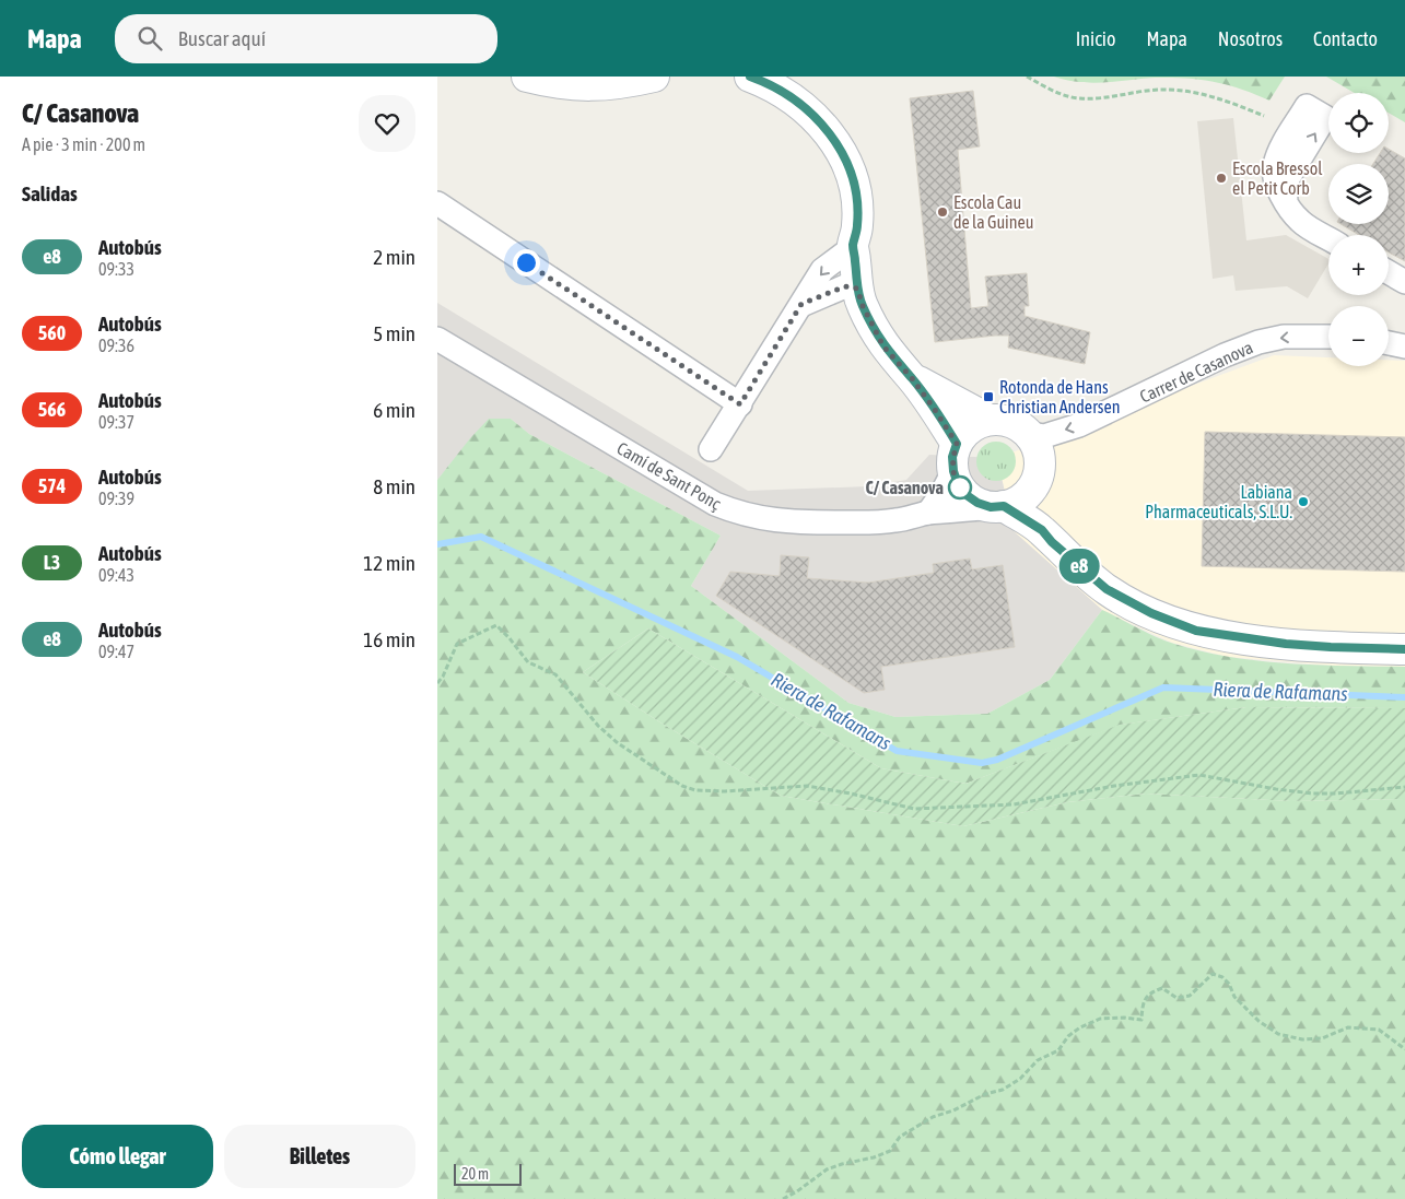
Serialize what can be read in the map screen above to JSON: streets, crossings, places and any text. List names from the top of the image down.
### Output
{
  "streets": {
    "street": ["Carrer de Casanova", "Camí de Sant Ponç"]
  },
  "one_way": ["Carrer de Casanova"],
  "water": ["Riera de Rafamans"],
  "places": {
    "other": [
      "Escola Bressol el Petit Corb",
      "Escola Cau de la Guineu",
      "C/ Casanova",
      "Labiana Pharmaceuticals, S.L.U."
    ],
    "transit": ["Rotonda de Hans Christian Andersen"]
  },
  "lines": ["bus line e8"],
  "scale_bar": "20 m",
  "page": {
    "header": "Mapa",
    "search": "Buscar aquí",
    "nav": [
      "Inicio",
      "Mapa",
      "Nosotros",
      "Contacto"
    ],
    "heading": [
      ["C/ Casanova", "A pie · 3 min · 200 m"],
      "Salidas"
    ],
    "on_map": "e8",
    "map_buttons": ["+", "−"],
    "list": [
      {
        "mark": "e8",
        "name": "Autobús",
        "note": "09:33",
        "value": "2 min"
      },
      {
        "mark": "560",
        "name": "Autobús",
        "note": "09:36",
        "value": "5 min"
      },
      {
        "mark": "566",
        "name": "Autobús",
        "note": "09:37",
        "value": "6 min"
      },
      {
        "mark": "574",
        "name": "Autobús",
        "note": "09:39",
        "value": "8 min"
      },
      {
        "mark": "L3",
        "name": "Autobús",
        "note": "09:43",
        "value": "12 min"
      },
      {
        "mark": "e8",
        "name": "Autobús",
        "note": "09:47",
        "value": "16 min"
      }
    ],
    "buttons": ["Cómo llegar", "Billetes"],
    "scale": "20 m"
  }
}
